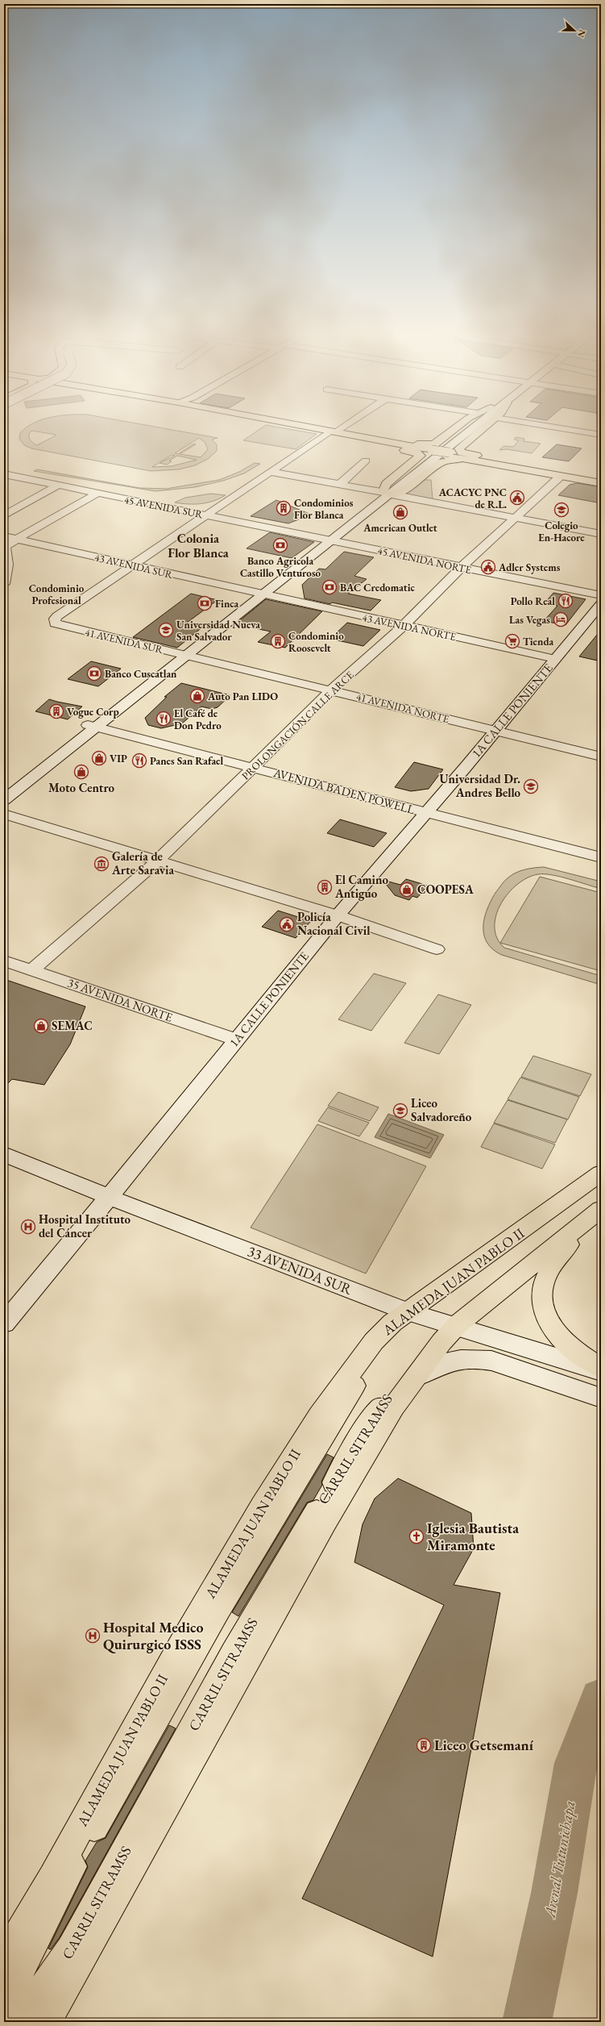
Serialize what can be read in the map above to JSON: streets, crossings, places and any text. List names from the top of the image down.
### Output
{
  "streets": {
    "main road": ["ALAMEDA JUAN PABLO II", "CARRIL SITRAMSS"],
    "street": [
      "45 AVENIDA SUR",
      "45 AVENIDA NORTE",
      "43 AVENIDA SUR",
      "43 AVENIDA NORTE",
      "41 AVENIDA SUR",
      "41 AVENIDA NORTE",
      "1A CALLE PONIENTE",
      "PROLONGACIÓN CALLE ARCE",
      "AVENIDA BADEN POWELL",
      "35 AVENIDA NORTE",
      "33 AVENIDA SUR"
    ]
  },
  "crossings": [
    ["45 AVENIDA SUR", "45 AVENIDA NORTE"],
    ["45 AVENIDA NORTE", "PROLONGACIÓN CALLE ARCE"],
    ["43 AVENIDA SUR", "43 AVENIDA NORTE"],
    ["43 AVENIDA SUR", "41 AVENIDA SUR"],
    ["43 AVENIDA NORTE", "1A CALLE PONIENTE"],
    ["43 AVENIDA NORTE", "PROLONGACIÓN CALLE ARCE"],
    ["41 AVENIDA SUR", "41 AVENIDA NORTE"],
    ["41 AVENIDA NORTE", "1A CALLE PONIENTE"],
    ["41 AVENIDA NORTE", "PROLONGACIÓN CALLE ARCE"],
    ["1A CALLE PONIENTE", "AVENIDA BADEN POWELL"],
    ["1A CALLE PONIENTE", "35 AVENIDA NORTE"],
    ["1A CALLE PONIENTE", "33 AVENIDA SUR"],
    ["PROLONGACIÓN CALLE ARCE", "AVENIDA BADEN POWELL"],
    ["PROLONGACIÓN CALLE ARCE", "35 AVENIDA NORTE"],
    ["33 AVENIDA SUR", "ALAMEDA JUAN PABLO II"],
    ["33 AVENIDA SUR", "CARRIL SITRAMSS"]
  ],
  "districts": ["Colonia Flor Blanca", "Condominio Profesional"],
  "water": ["Arenal Tutunichapa"],
  "places": {
    "public building": ["ACACYC PNC de R.L.", "Adler Systems", "Policía Nacional Civil"],
    "building": [
      "Condominios Flor Blanca",
      "Condominio Roosevelt",
      "Vogue Corp",
      "El Camino Antiguo",
      "Liceo Getsemaní"
    ],
    "school or university": [
      "Colegio En-Hacore",
      "Universidad Nueva San Salvador",
      "Universidad Dr. Andres Bello",
      "Liceo Salvadoreño"
    ],
    "shop": [
      "American Outlet",
      "Auto Pan LIDO",
      "VIP",
      "Moto Centro",
      "COOPESA",
      "SEMAC"
    ],
    "bank": [
      "Banco Agricola Castillo Venturoso",
      "BAC Credomatic",
      "Finca",
      "Banco Cuscatlan"
    ],
    "restaurant": ["Pollo Real", "El Café de Don Pedro", "Panes San Rafael"],
    "hotel": ["Las Vegas"],
    "supermarket": ["Tienda"],
    "museum": ["Galería de Arte Saravia"],
    "hospital": ["Hospital Instituto del Cáncer", "Hospital Medico Quirurgico ISSS"],
    "church": ["Iglesia Bautista Miramonte"]
  },
  "north": "right"
}
